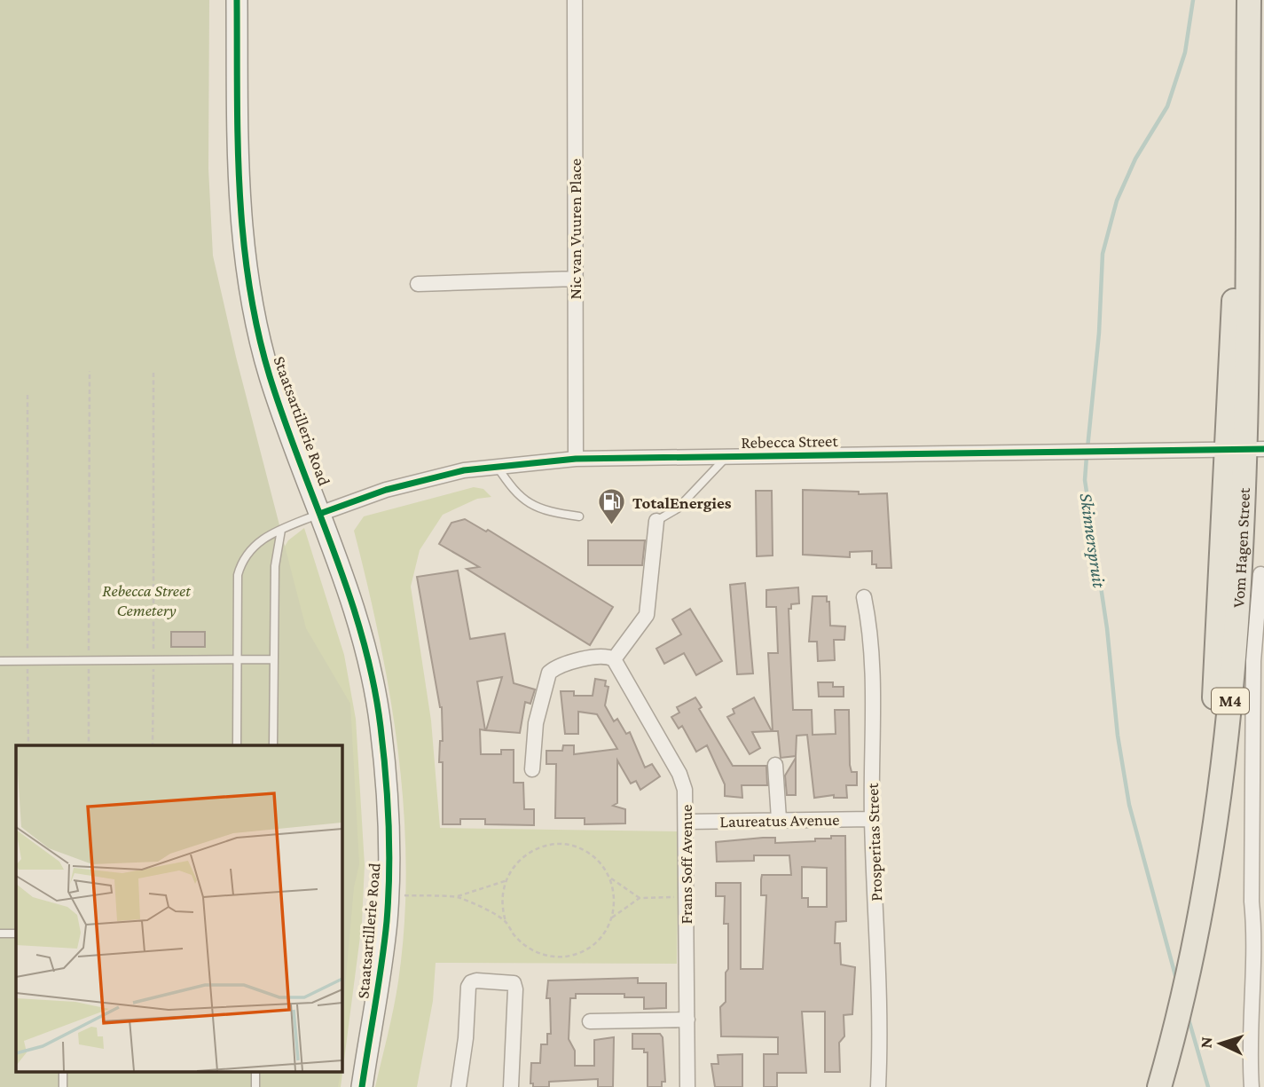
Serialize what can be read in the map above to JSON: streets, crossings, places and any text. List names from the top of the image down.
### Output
{
  "streets": {
    "main road": ["Vom Hagen Street", "M4"],
    "street": [
      "Nic van Vuuren Place",
      "Staatsartillerie Road",
      "Rebecca Street",
      "Laureatus Avenue",
      "Prosperitas Street",
      "Frans Soff Avenue"
    ]
  },
  "crossings": [
    ["Nic van Vuuren Place", "Rebecca Street"],
    ["Staatsartillerie Road", "Rebecca Street"],
    ["Rebecca Street", "Vom Hagen Street"],
    ["Laureatus Avenue", "Prosperitas Street"],
    ["Laureatus Avenue", "Frans Soff Avenue"]
  ],
  "water": ["Skinnerspruit"],
  "parks": ["Rebecca Street Cemetery"],
  "places": {
    "fuel station": ["TotalEnergies"]
  },
  "north": "left"
}
